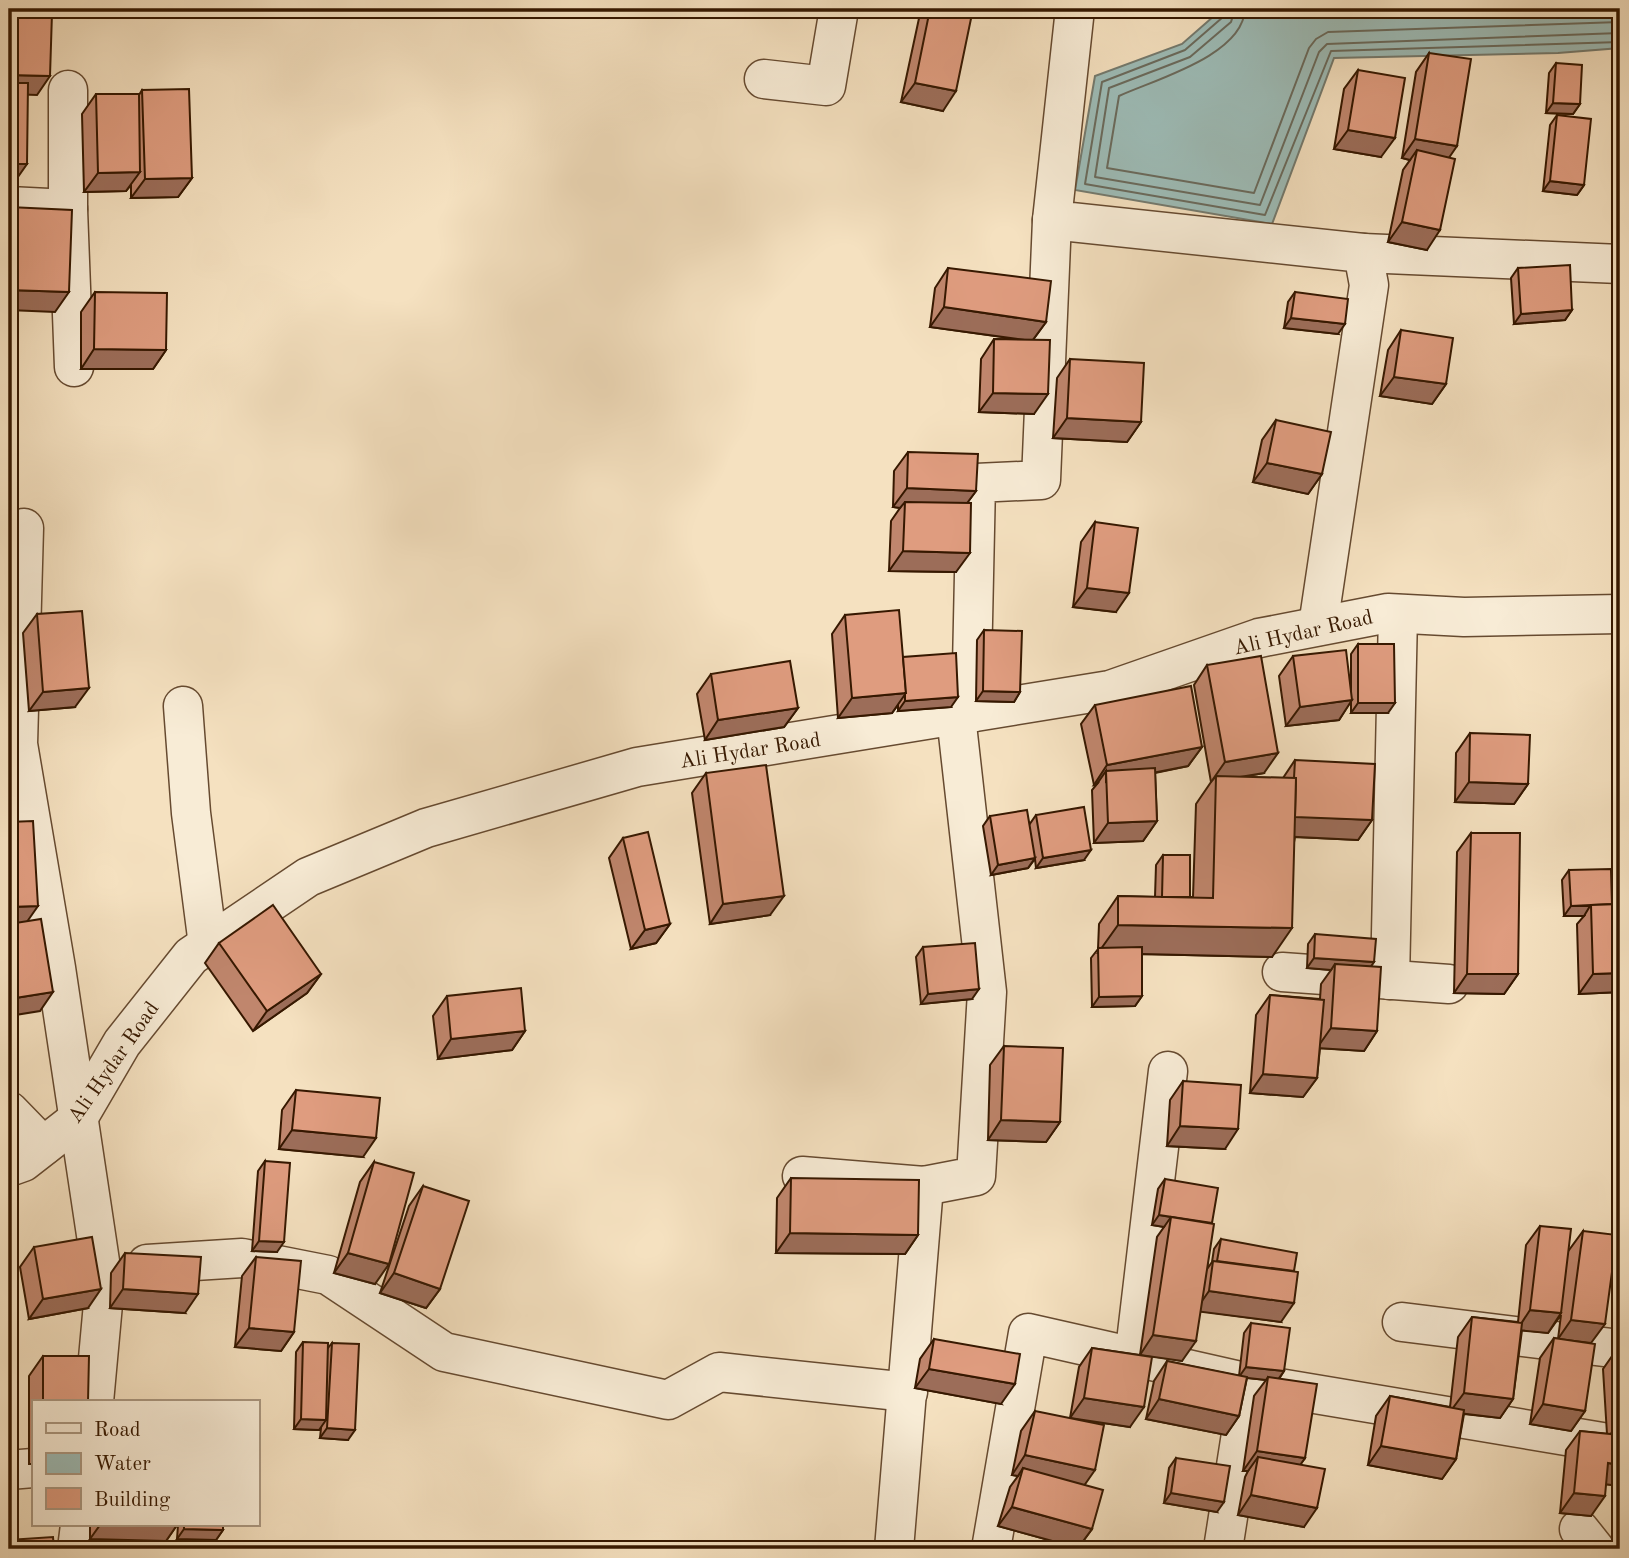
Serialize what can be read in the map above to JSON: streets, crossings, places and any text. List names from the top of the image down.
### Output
{
  "streets": {
    "street": ["Ali Hydar Road"]
  },
  "legend": ["Road", "Water", "Building"]
}
